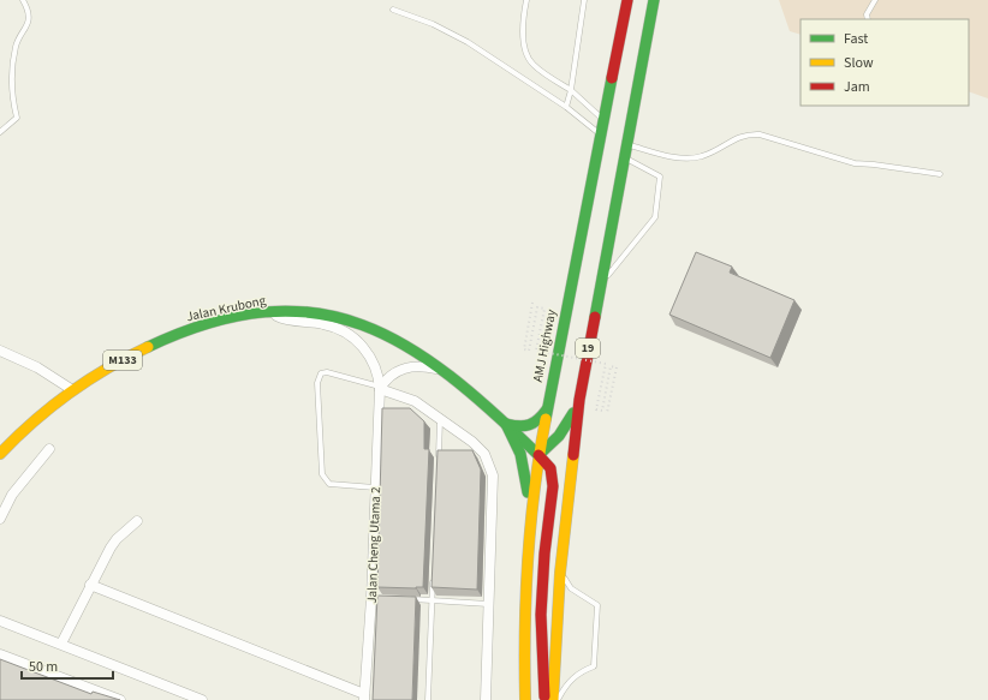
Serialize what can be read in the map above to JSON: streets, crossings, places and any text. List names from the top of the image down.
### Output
{
  "streets": {
    "main road": [
      "Jalan Krubong",
      "AMJ Highway",
      "19",
      "M133"
    ],
    "street": ["Jalan Cheng Utama 2"]
  },
  "crossings": [
    ["Jalan Krubong", "AMJ Highway"],
    ["Jalan Krubong", "Jalan Cheng Utama 2"]
  ],
  "legend": ["Fast", "Slow", "Jam"],
  "scale_bar": "50 m"
}
